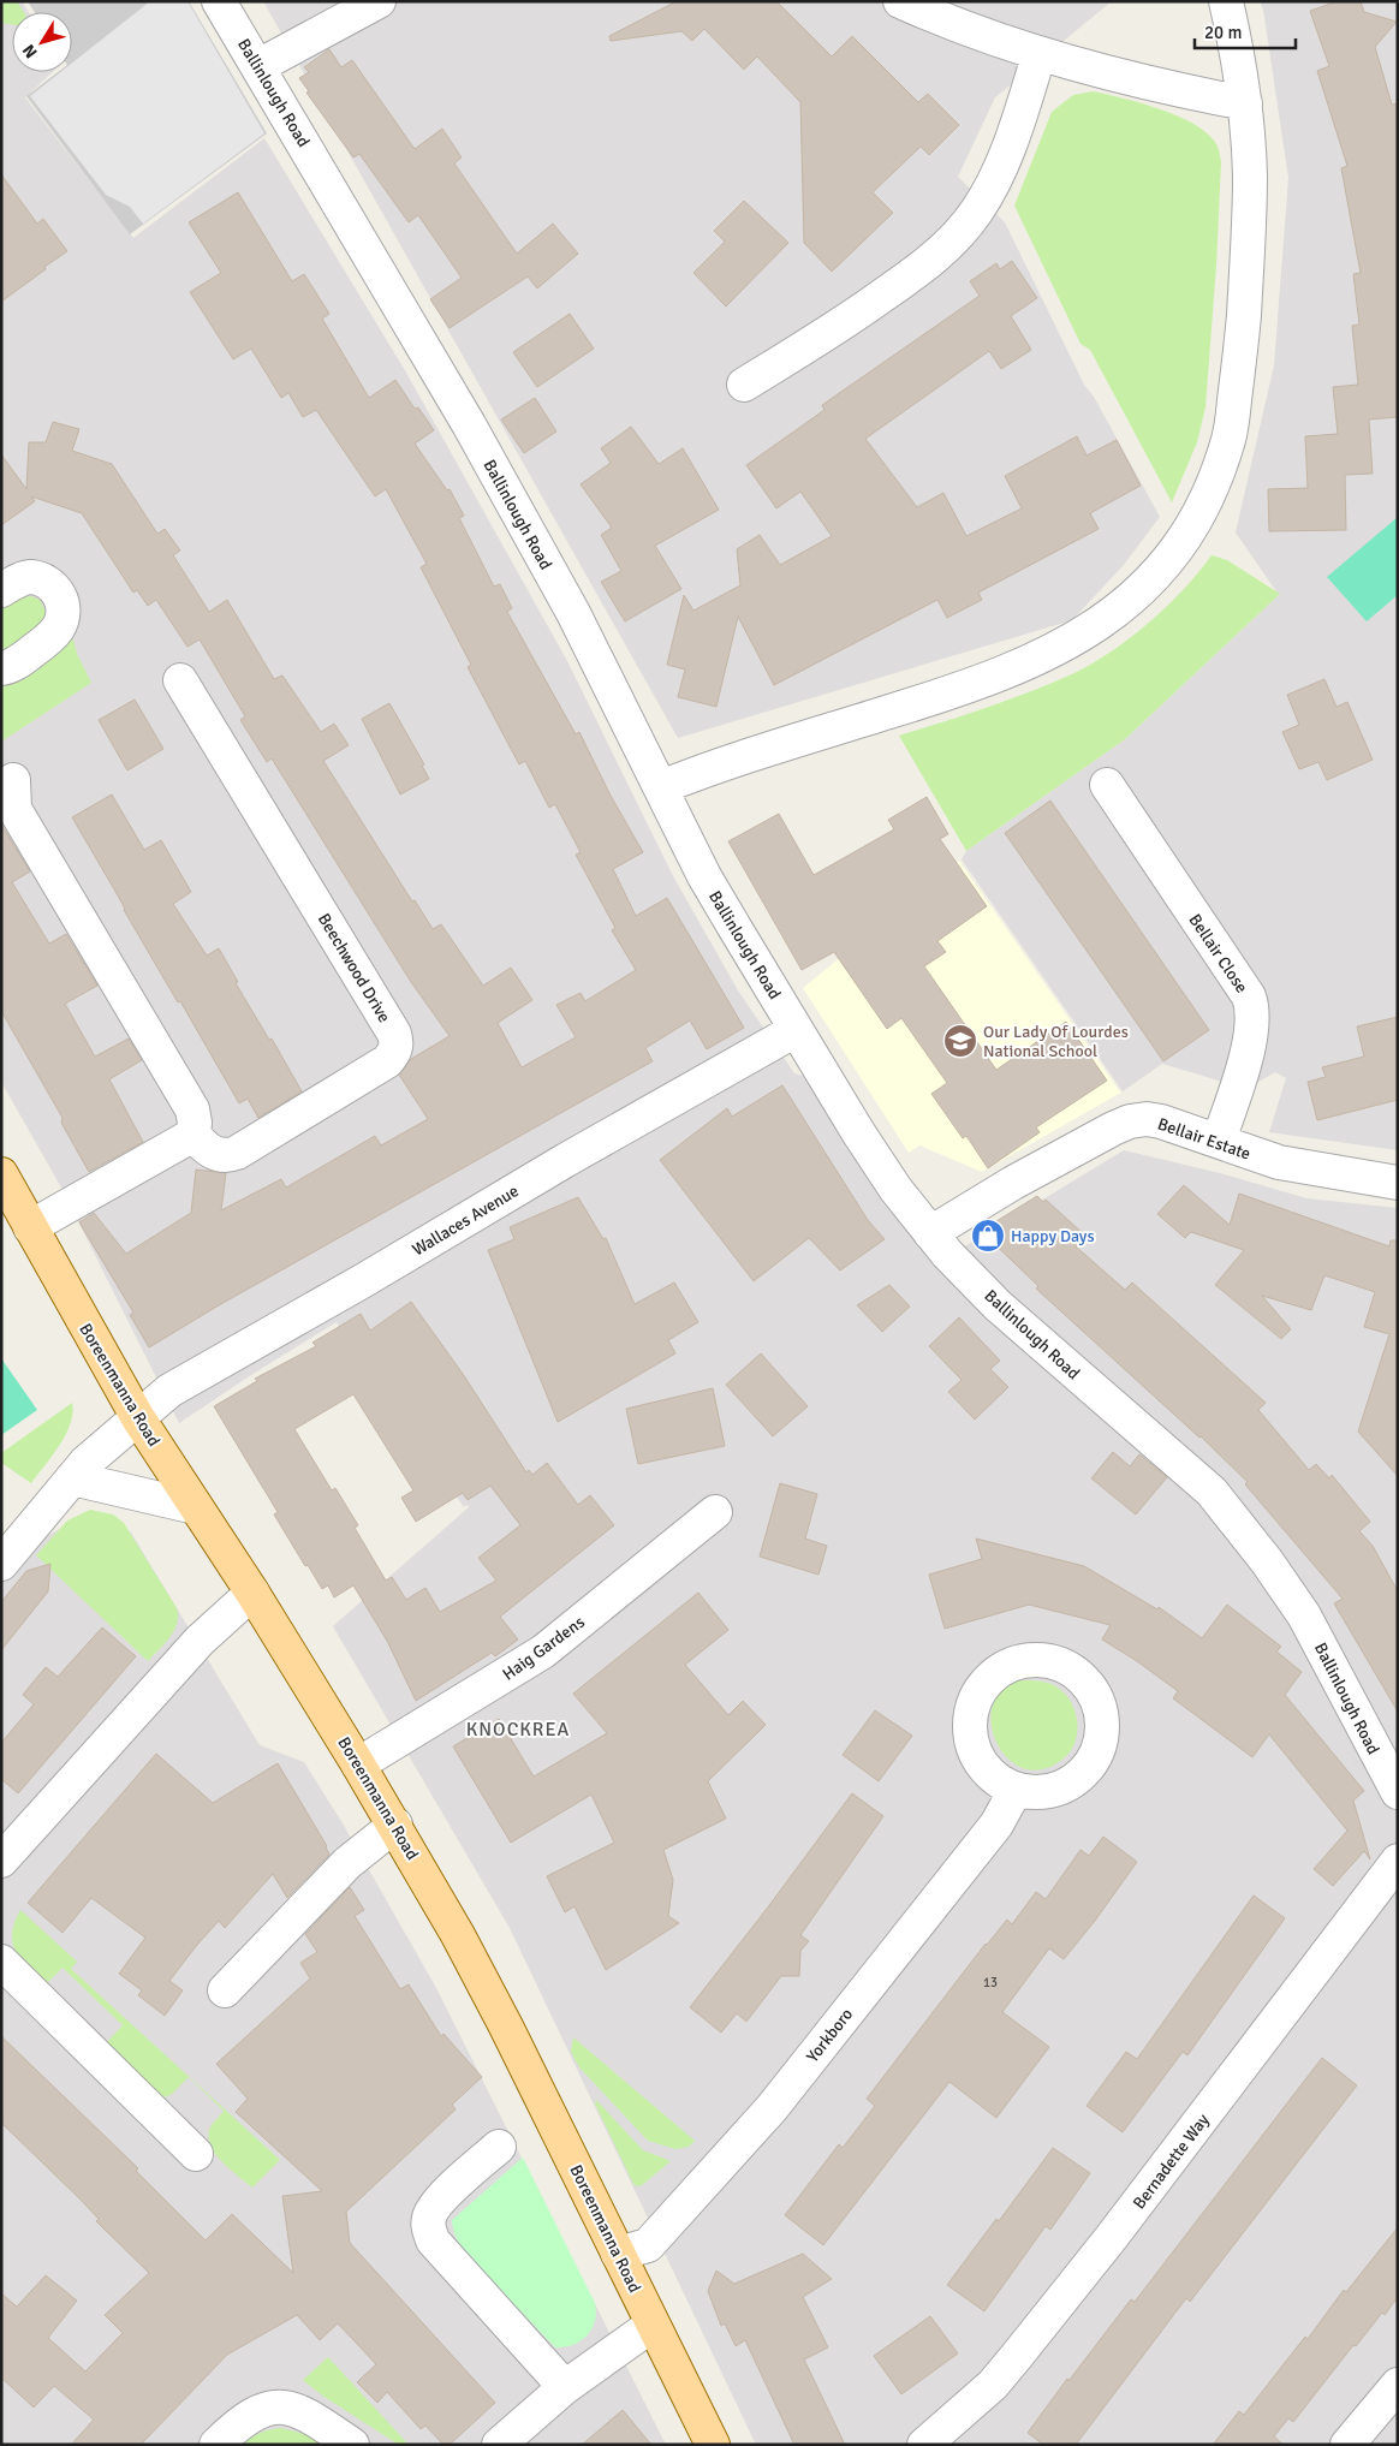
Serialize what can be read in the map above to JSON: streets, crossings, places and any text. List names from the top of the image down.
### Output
{
  "streets": {
    "main road": ["Boreenmanna Road"],
    "street": [
      "Ballinlough Road",
      "Bellair Close",
      "Beechwood Drive",
      "Bellair Estate",
      "Wallaces Avenue",
      "Haig Gardens",
      "Yorkboro",
      "Bernadette Way"
    ]
  },
  "crossings": [
    ["Ballinlough Road", "Bellair Estate"],
    ["Ballinlough Road", "Wallaces Avenue"],
    ["Bellair Close", "Bellair Estate"],
    ["Wallaces Avenue", "Boreenmanna Road"],
    ["Boreenmanna Road", "Haig Gardens"],
    ["Boreenmanna Road", "Yorkboro"]
  ],
  "districts": ["KNOCKREA"],
  "places": {
    "school or university": ["Our Lady Of Lourdes National School"],
    "shop": ["Happy Days"]
  },
  "house_numbers": ["13"],
  "scale_bar": "20 m",
  "north": "bottom left"
}
